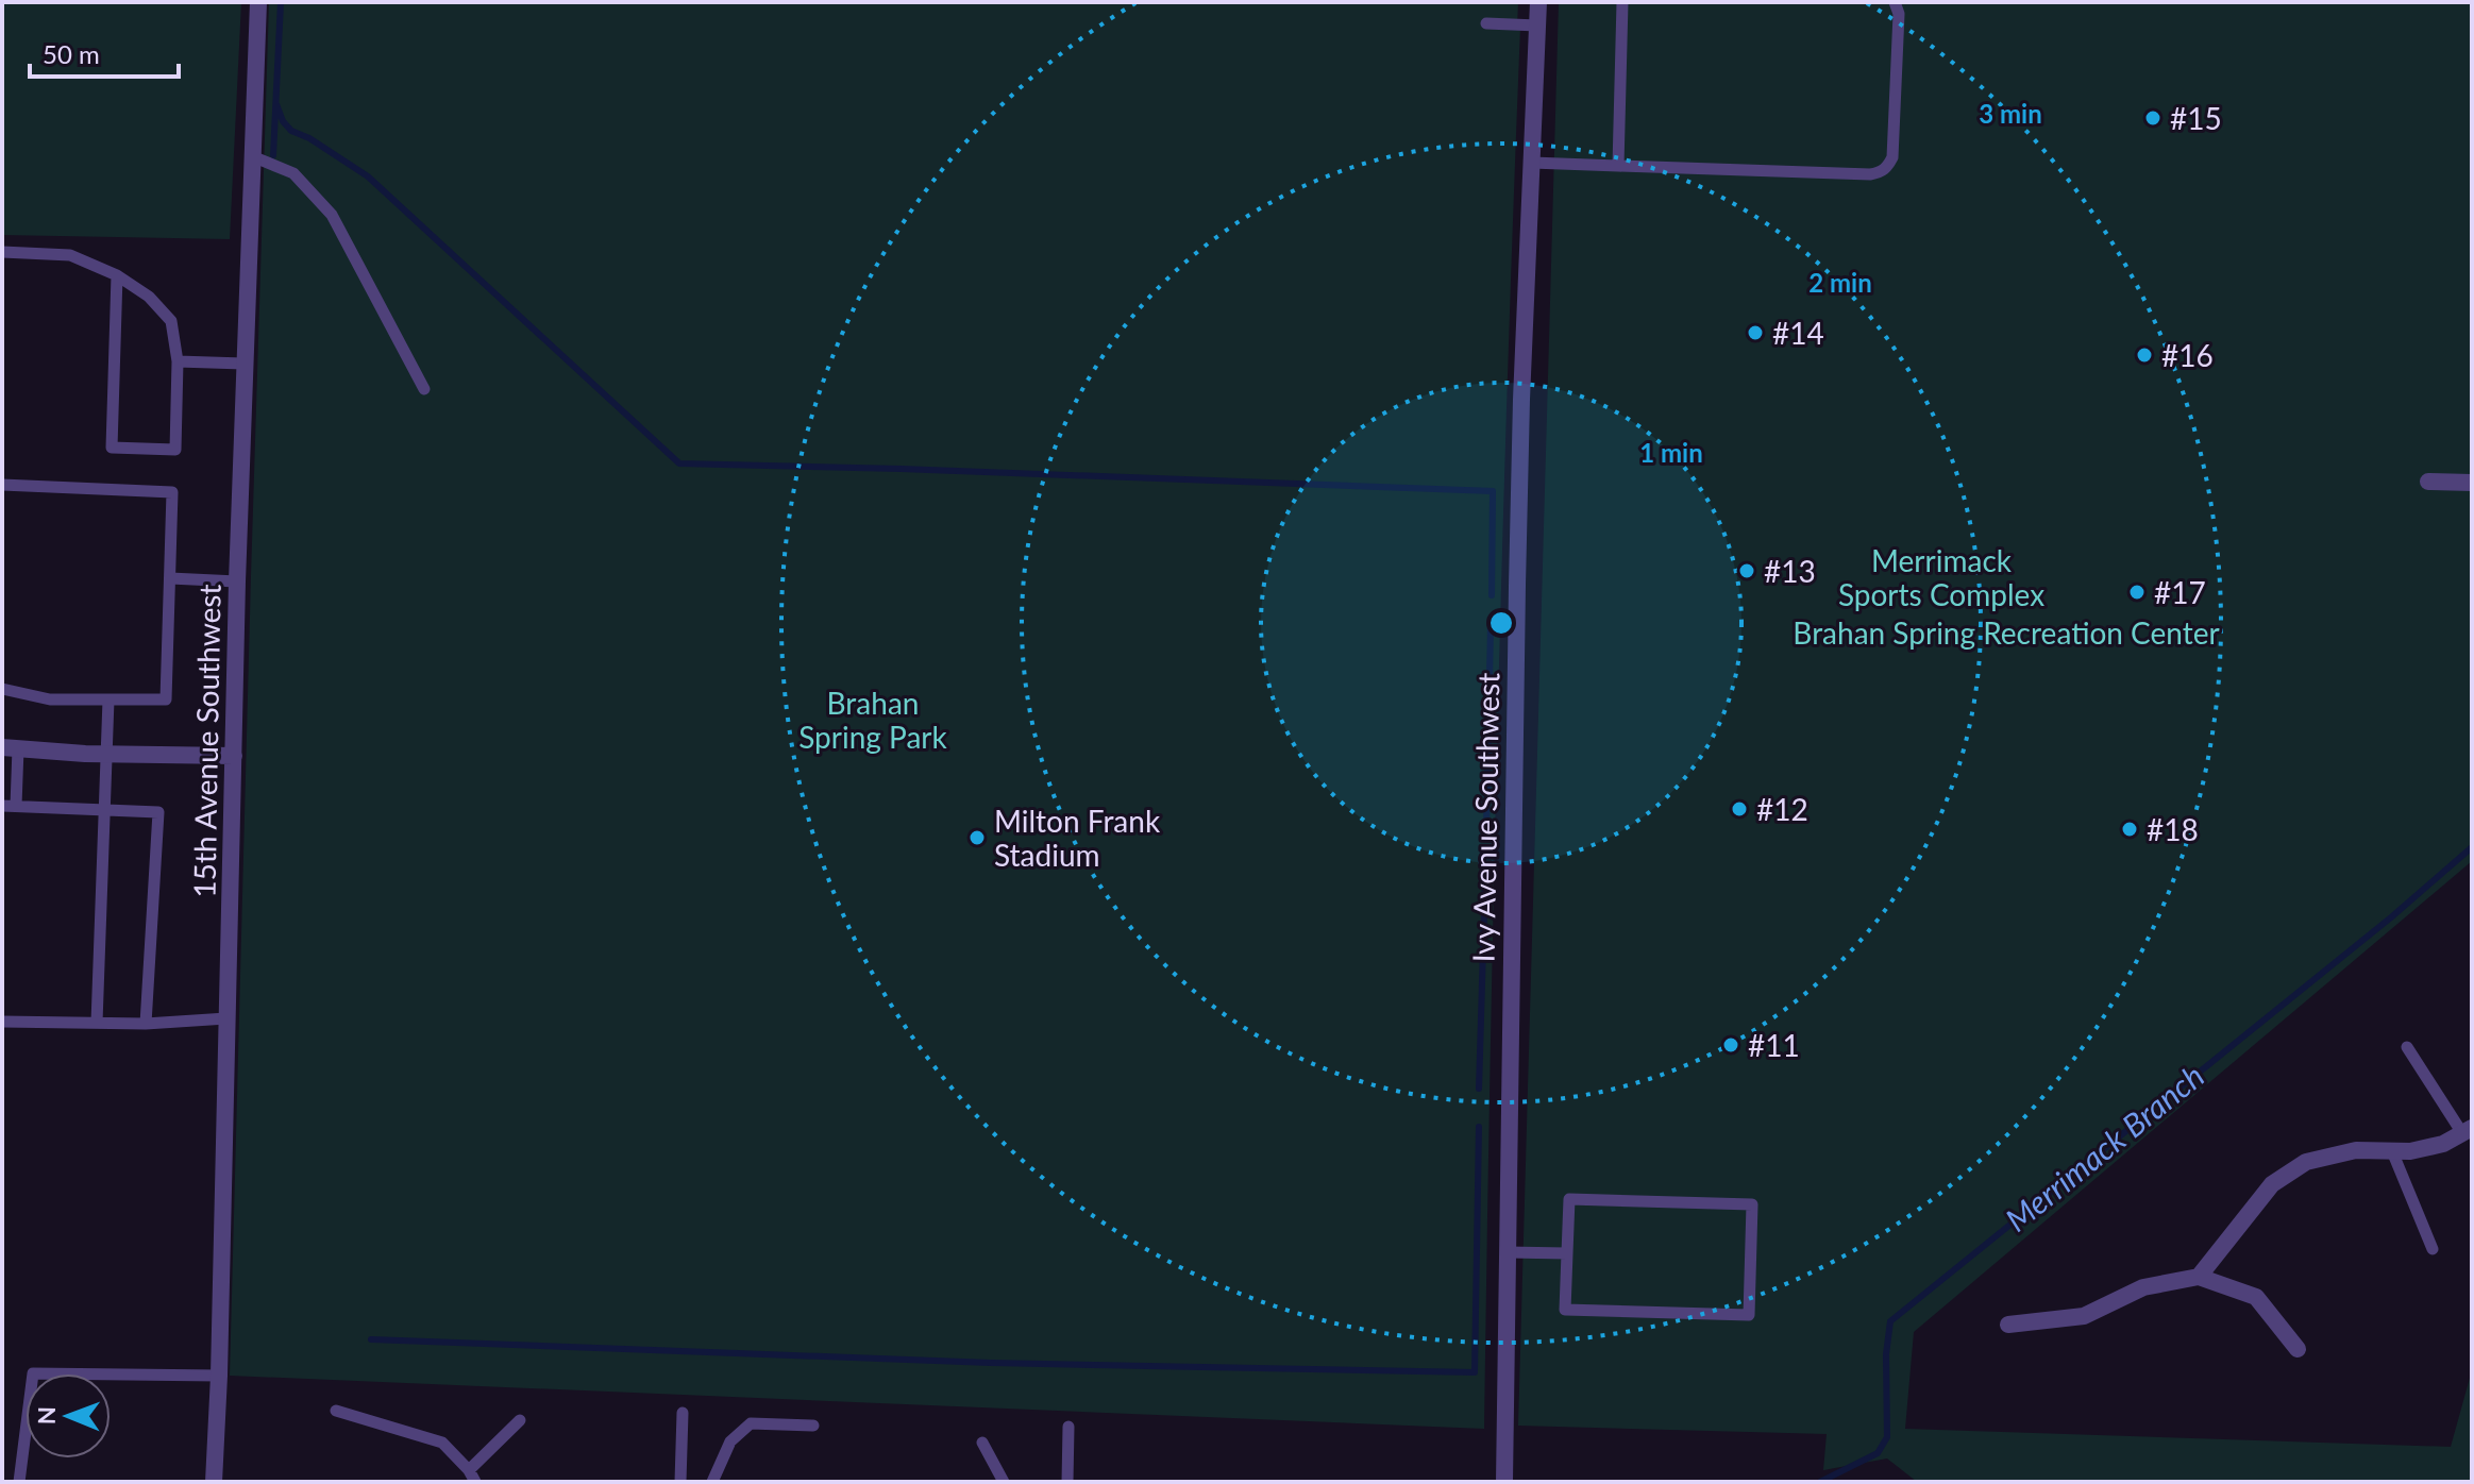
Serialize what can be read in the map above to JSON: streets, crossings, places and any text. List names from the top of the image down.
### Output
{
  "streets": {
    "street": ["15th Avenue Southwest", "Ivy Avenue Southwest"]
  },
  "water": ["Merrimack Branch"],
  "parks": ["Merrimack Sports Complex", "Brahan Spring Recreation Center", "Brahan Spring Park"],
  "places": [
    "#15",
    "#14",
    "#16",
    "#13",
    "#17",
    "#12",
    "#18",
    "Milton Frank Stadium",
    "#11"
  ],
  "scale_bar": "50 m",
  "north": "left",
  "rings": ["3 min", "2 min", "1 min"]
}
